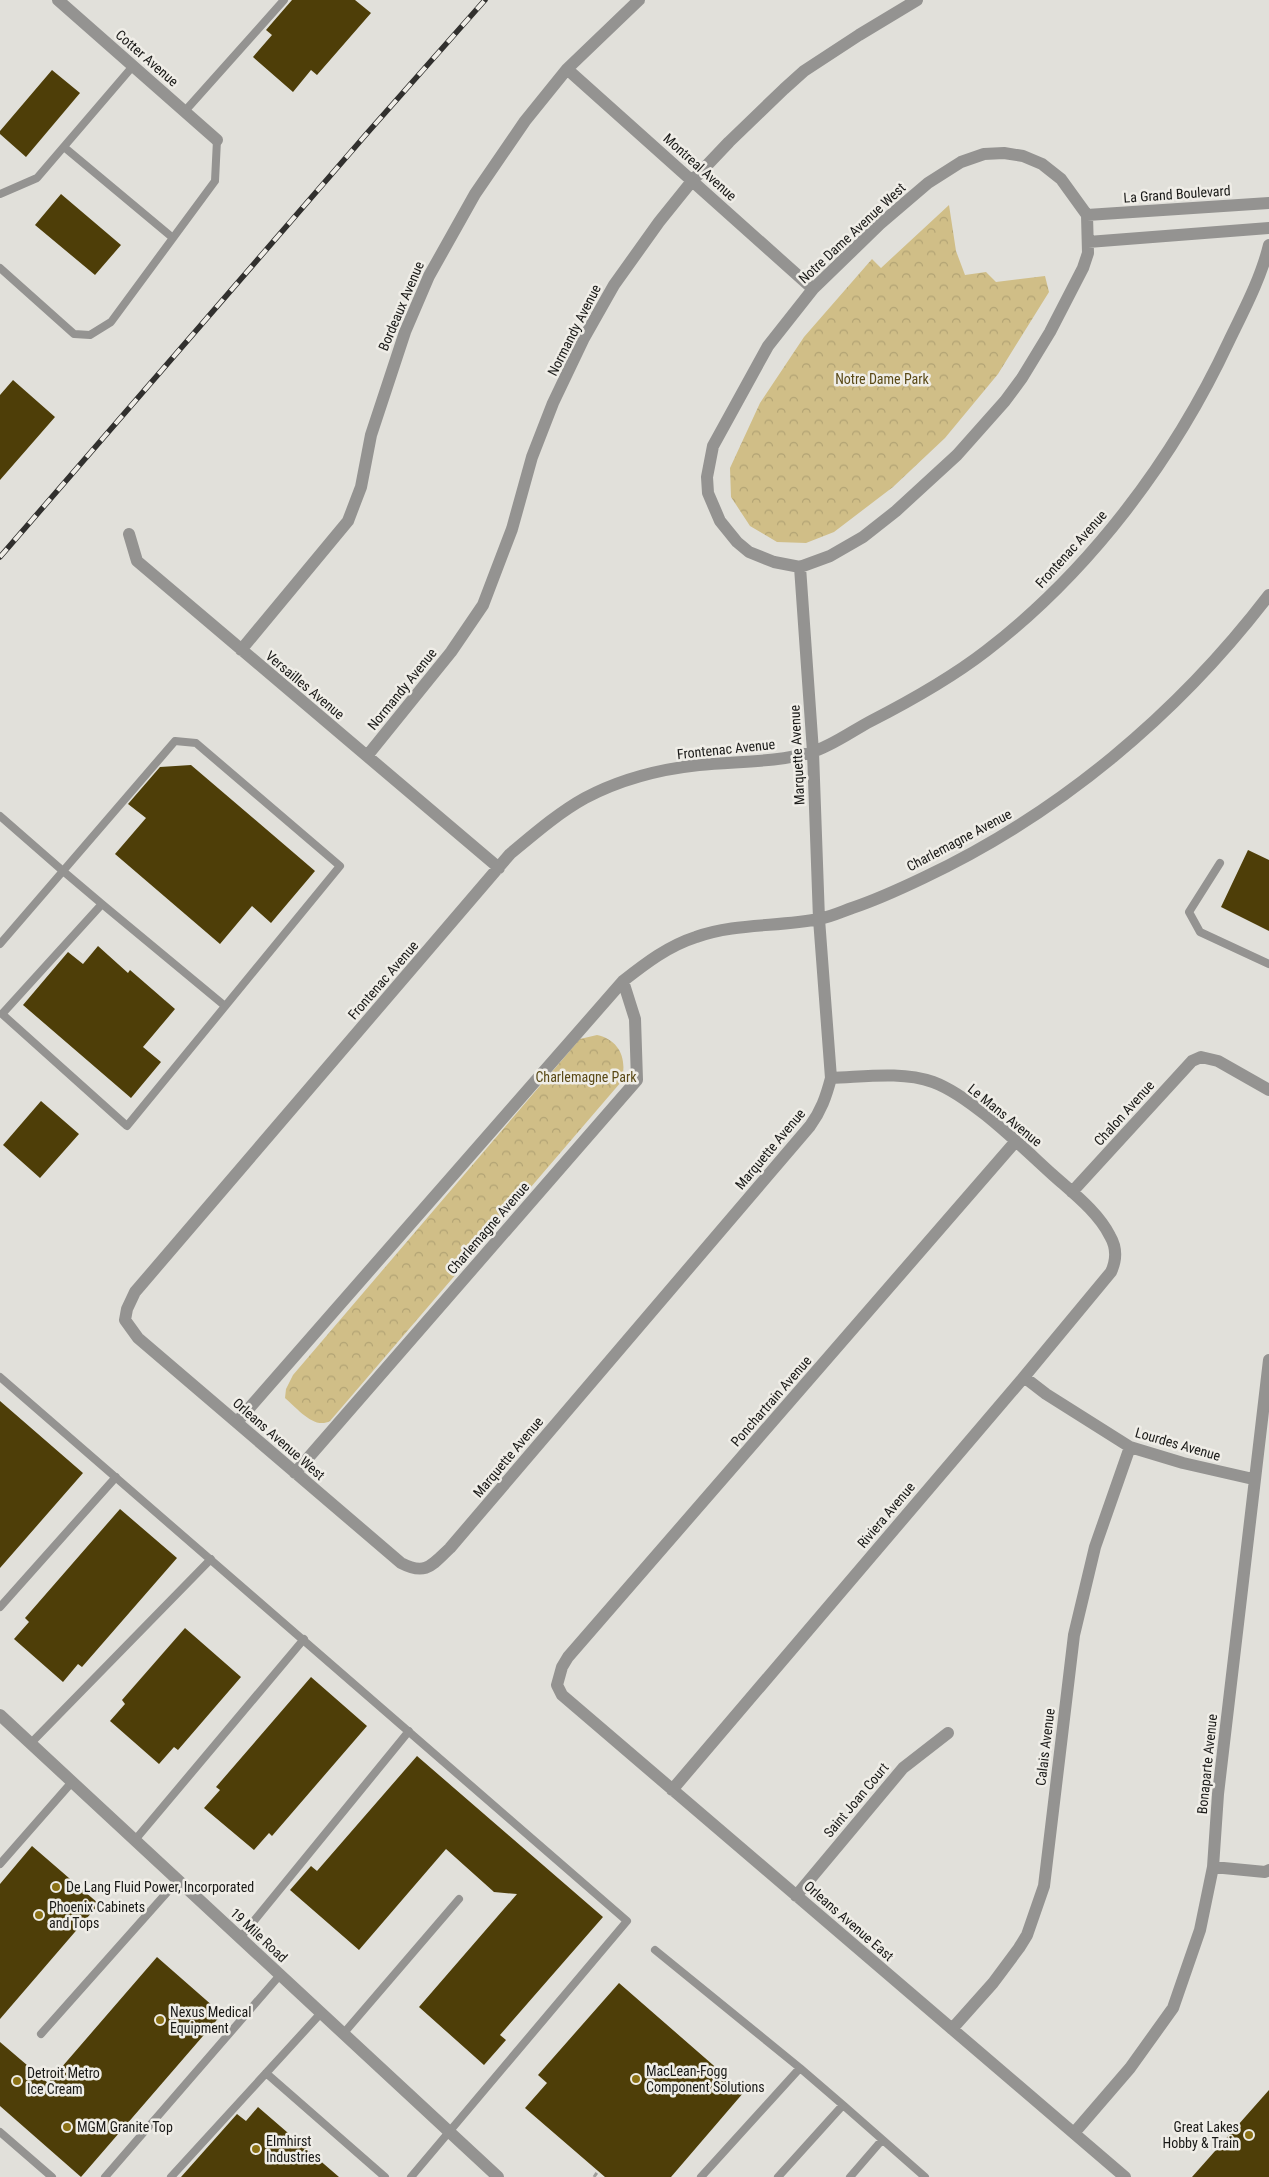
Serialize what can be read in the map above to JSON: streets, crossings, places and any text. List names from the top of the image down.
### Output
{
  "streets": {
    "street": [
      "Cotter Avenue",
      "Montreal Avenue",
      "La Grand Boulevard",
      "Notre Dame Avenue West",
      "Bordeaux Avenue",
      "Normandy Avenue",
      "Frontenac Avenue",
      "Versailles Avenue",
      "Marquette Avenue",
      "Charlemagne Avenue",
      "Chalon Avenue",
      "Le Mans Avenue",
      "Ponchartrain Avenue",
      "Orleans Avenue West",
      "Lourdes Avenue",
      "Riviera Avenue",
      "Calais Avenue",
      "Bonaparte Avenue",
      "Saint Joan Court",
      "Orleans Avenue East",
      "19 Mile Road"
    ]
  },
  "crossings": [
    ["Montreal Avenue", "Notre Dame Avenue West"],
    ["Montreal Avenue", "Bordeaux Avenue"],
    ["Montreal Avenue", "Normandy Avenue"],
    ["La Grand Boulevard", "Notre Dame Avenue West"],
    ["Notre Dame Avenue West", "Marquette Avenue"],
    ["Bordeaux Avenue", "Versailles Avenue"],
    ["Normandy Avenue", "Versailles Avenue"],
    ["Frontenac Avenue", "Versailles Avenue"],
    ["Frontenac Avenue", "Marquette Avenue"],
    ["Frontenac Avenue", "Orleans Avenue West"],
    ["Marquette Avenue", "Charlemagne Avenue"],
    ["Marquette Avenue", "Le Mans Avenue"],
    ["Marquette Avenue", "Orleans Avenue West"],
    ["Charlemagne Avenue", "Orleans Avenue West"],
    ["Chalon Avenue", "Le Mans Avenue"],
    ["Le Mans Avenue", "Ponchartrain Avenue"],
    ["Le Mans Avenue", "Riviera Avenue"],
    ["Ponchartrain Avenue", "Orleans Avenue East"],
    ["Lourdes Avenue", "Riviera Avenue"],
    ["Lourdes Avenue", "Calais Avenue"],
    ["Lourdes Avenue", "Bonaparte Avenue"],
    ["Riviera Avenue", "Orleans Avenue East"],
    ["Calais Avenue", "Orleans Avenue East"],
    ["Bonaparte Avenue", "Orleans Avenue East"],
    ["Saint Joan Court", "Orleans Avenue East"]
  ],
  "parks": ["Notre Dame Park", "Charlemagne Park"],
  "places": [
    "De Lang Fluid Power, Incorporated",
    "Phoenix Cabinets and Tops",
    "Nexus Medical Equipment",
    "MacLean-Fogg Component Solutions",
    "Detroit Metro Ice Cream",
    "MGM Granite Top",
    "Great Lakes Hobby & Train",
    "Elmhirst Industries"
  ]
}
